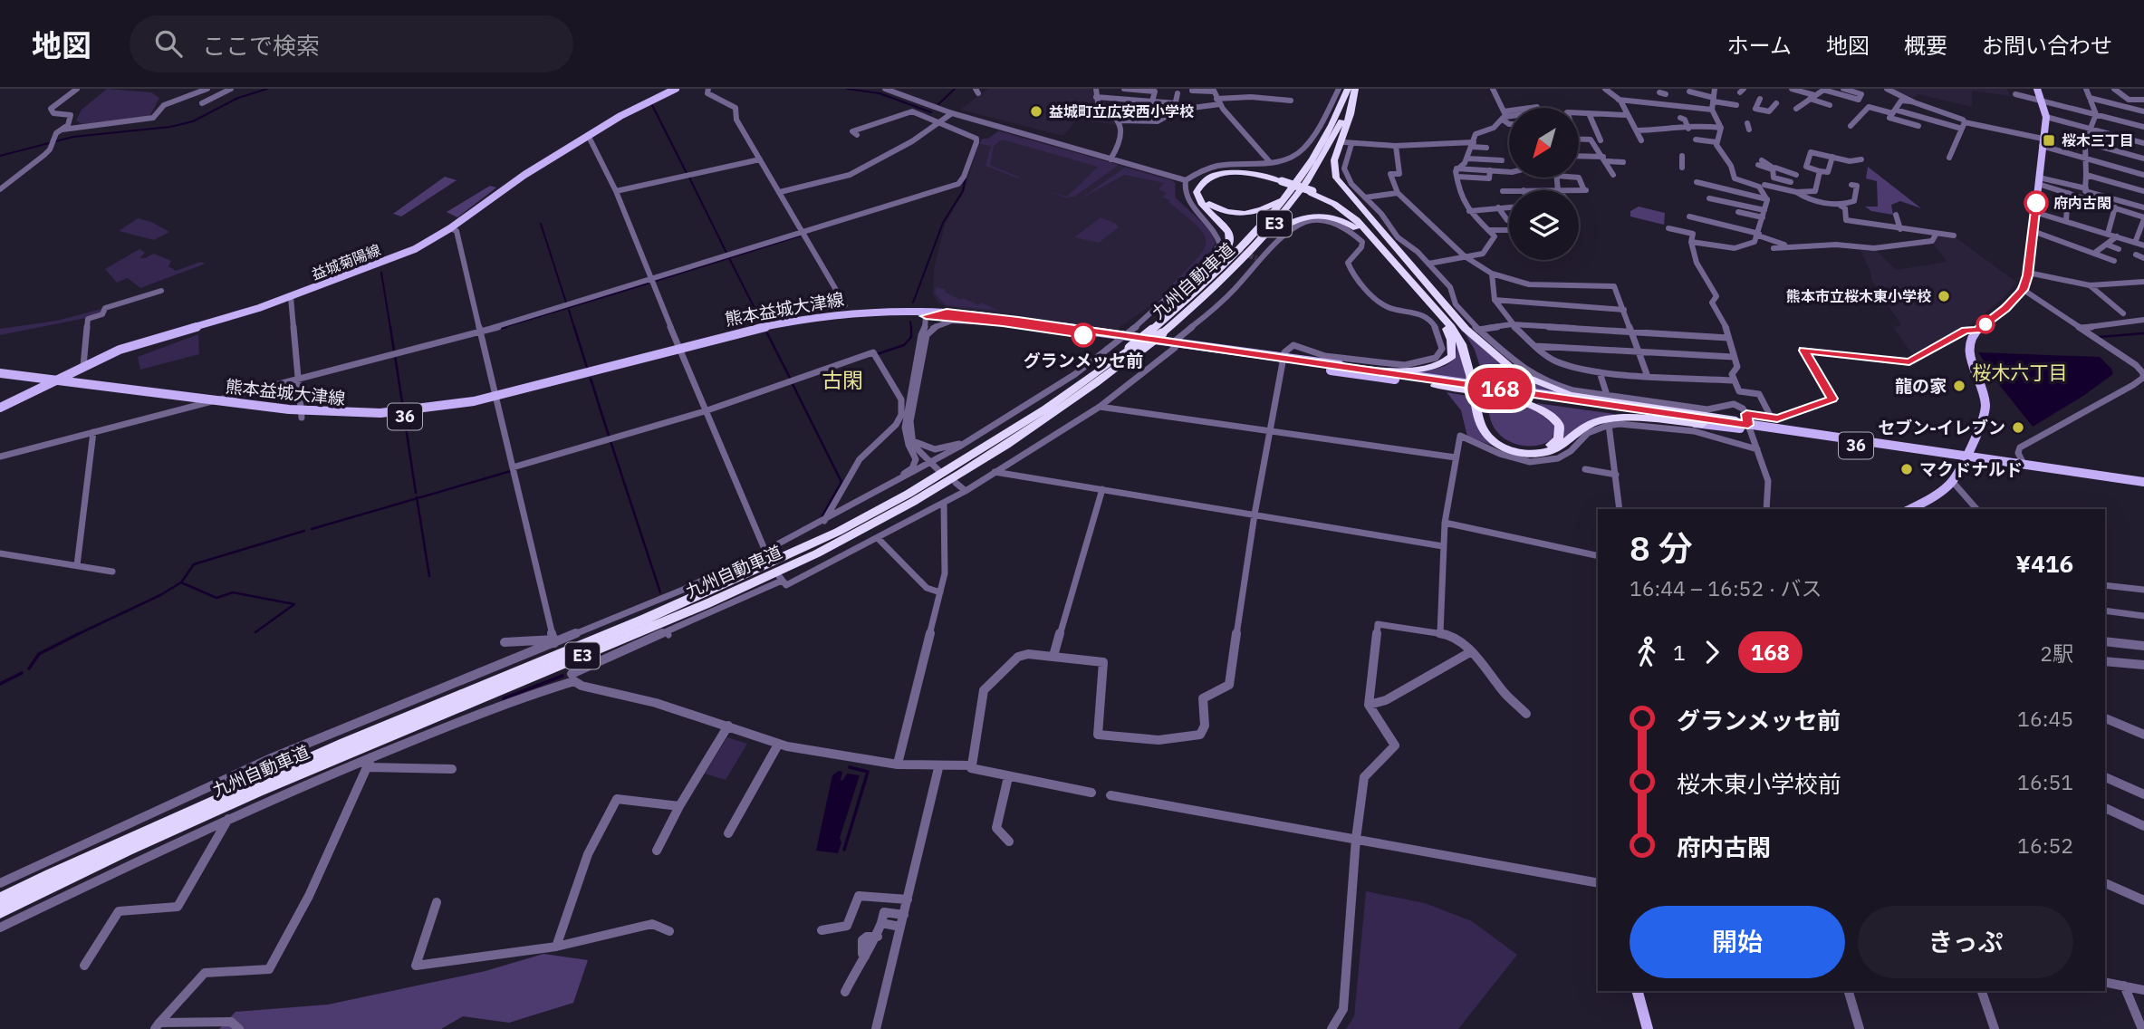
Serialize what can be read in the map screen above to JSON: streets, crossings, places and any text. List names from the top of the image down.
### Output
{
  "streets": {
    "highway": ["E3", "九州自動車道"],
    "main road": ["益城菊陽線", "熊本益城大津線", "36"]
  },
  "crossings": [
    ["益城菊陽線", "熊本益城大津線"]
  ],
  "districts": ["桜木六丁目", "古閑"],
  "places": {
    "other": [
      "益城町立広安西小学校",
      "府内古閑",
      "熊本市立桜木東小学校",
      "グランメッセ前",
      "龍の家",
      "セブン-イレブン",
      "マクドナルド"
    ],
    "transit": ["桜木三丁目"]
  },
  "lines": ["bus line 168"],
  "north": "bottom left",
  "page": {
    "header": "地図",
    "search": "ここで検索",
    "nav": [
      "ホーム",
      "地図",
      "概要",
      "お問い合わせ"
    ],
    "on_map": "168",
    "heading": ["8 分", "16:44 – 16:52 · バス", "¥416"],
    "legs": ["1", "168", "2駅"],
    "list": [
      {
        "name": "グランメッセ前",
        "value": "16:45"
      },
      {
        "name": "桜木東小学校前",
        "value": "16:51"
      },
      {
        "name": "府内古閑",
        "value": "16:52"
      }
    ],
    "buttons": ["開始", "きっぷ"]
  }
}
